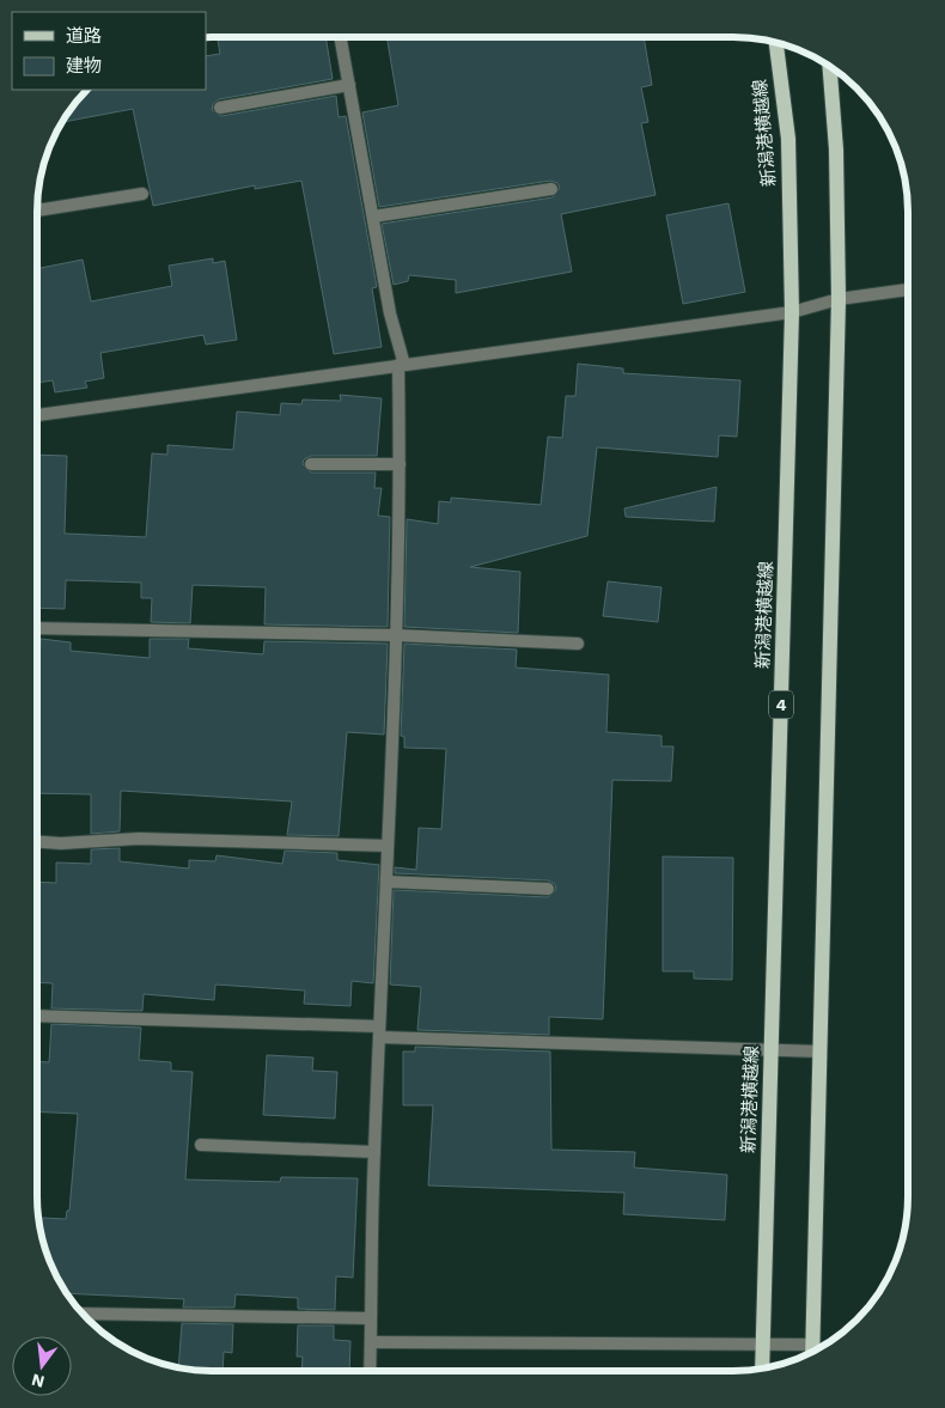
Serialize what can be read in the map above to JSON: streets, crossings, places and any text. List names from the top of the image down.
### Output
{
  "streets": {
    "main road": ["新潟港横越線", "4"]
  },
  "legend": ["道路", "建物"],
  "north": "bottom"
}
